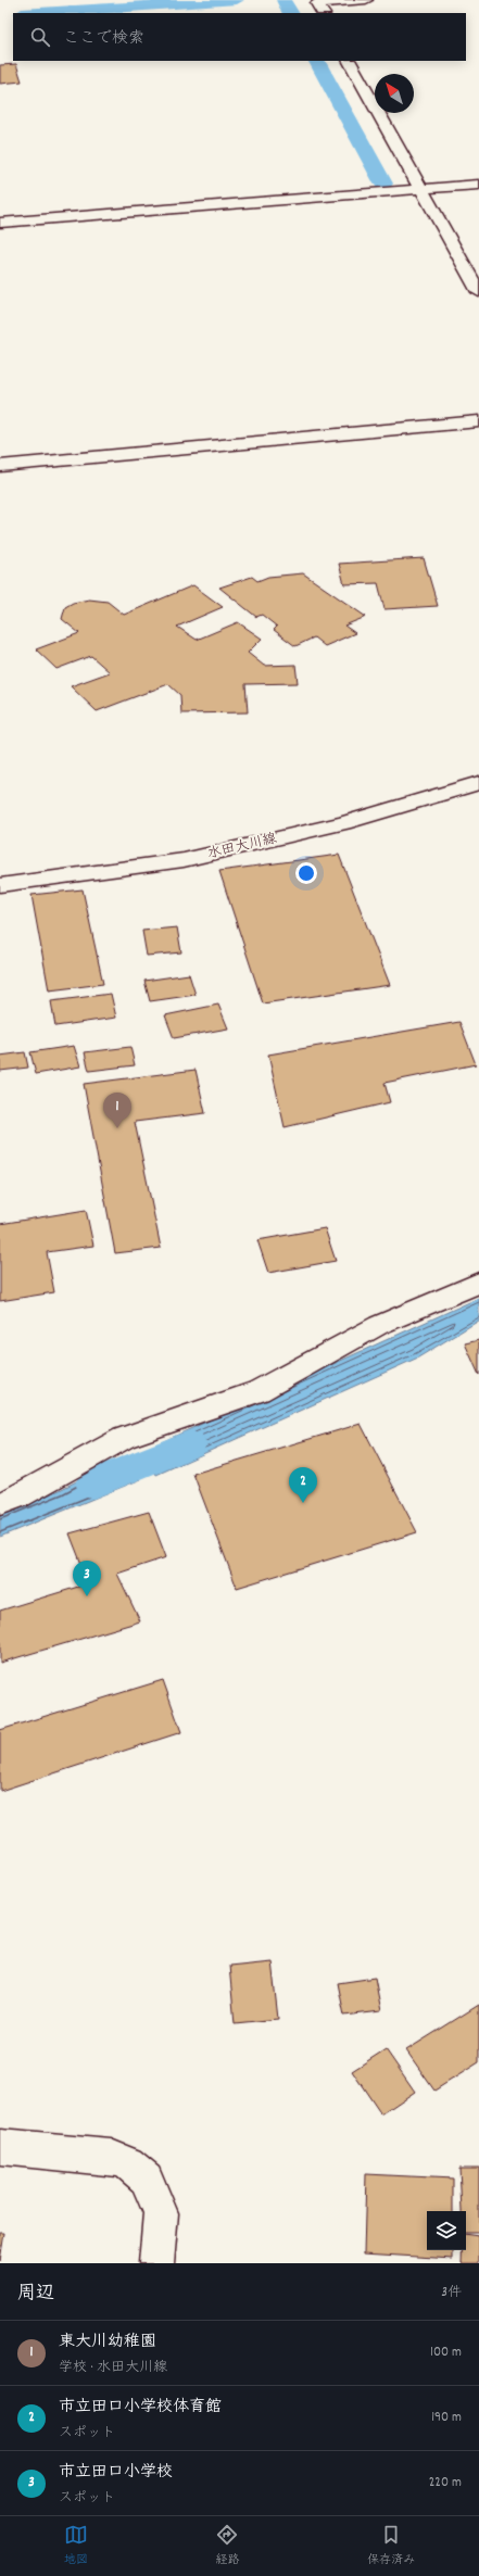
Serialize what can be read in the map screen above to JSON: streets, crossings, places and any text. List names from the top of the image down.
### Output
{
  "streets": {
    "street": ["水田大川線"]
  },
  "north": "top left",
  "page": {
    "search": "ここで検索",
    "pins": ["1", "2", "3"],
    "heading": ["周辺", "3件"],
    "list": [
      {
        "mark": "1",
        "name": "東大川幼稚園",
        "note": "学校 · 水田大川線",
        "value": "100 m"
      },
      {
        "mark": "2",
        "name": "市立田口小学校体育館",
        "note": "スポット",
        "value": "190 m"
      },
      {
        "mark": "3",
        "name": "市立田口小学校",
        "note": "スポット",
        "value": "220 m"
      }
    ],
    "nav": ["地図", "経路", "保存済み"]
  }
}
